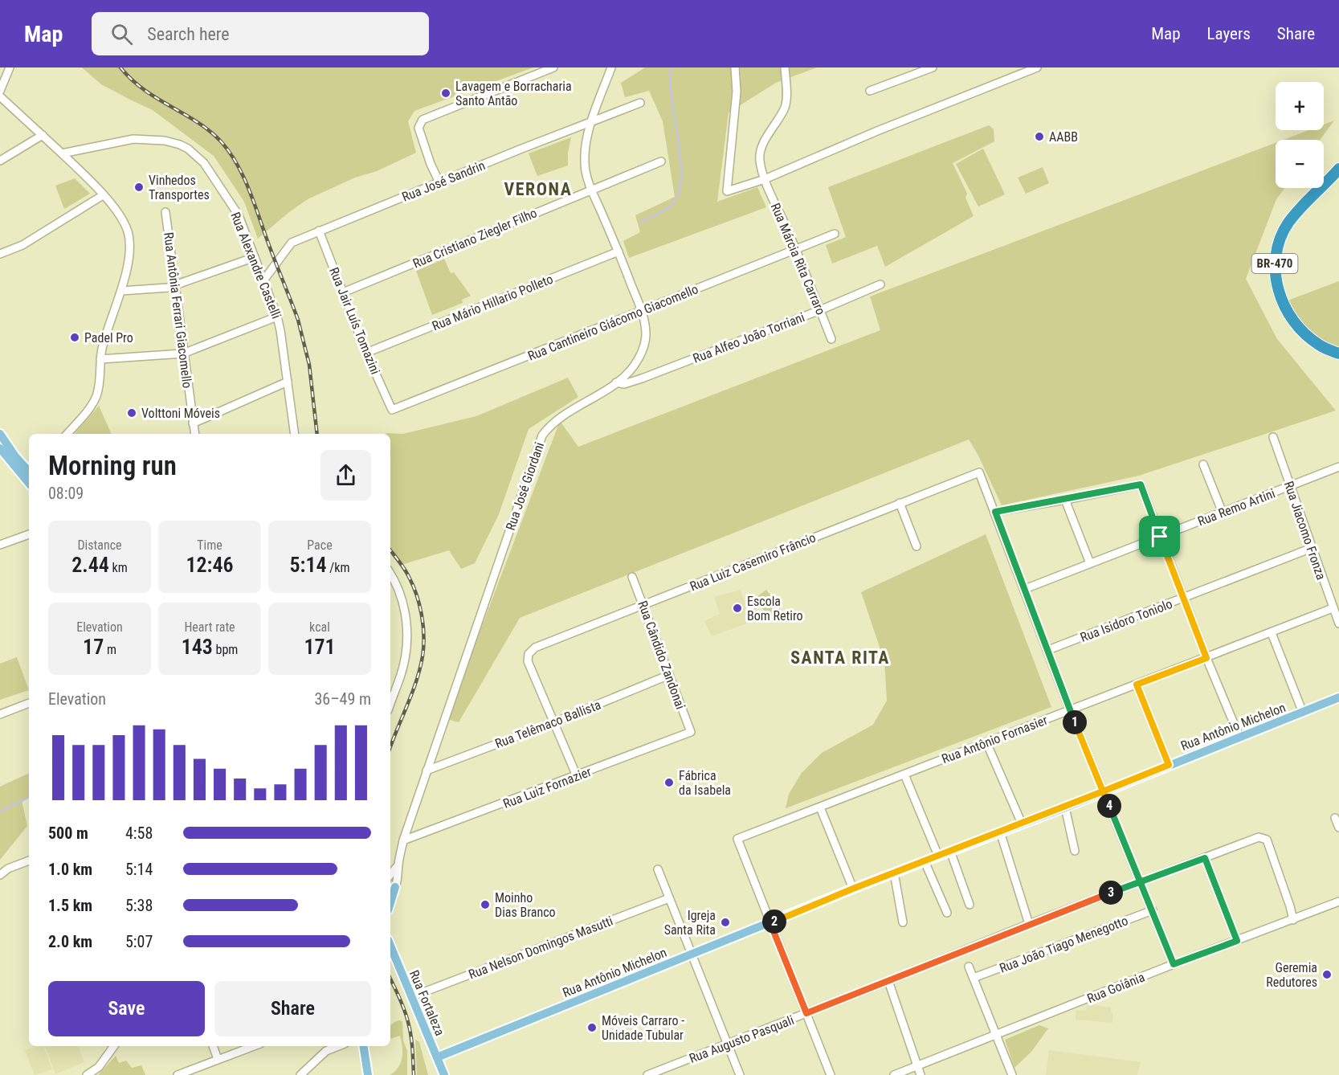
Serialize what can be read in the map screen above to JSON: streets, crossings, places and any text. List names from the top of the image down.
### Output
{
  "streets": {
    "highway": ["BR-470"],
    "main road": ["Rua Antônio Michelon", "Rua Fortaleza"],
    "street": [
      "Rua José Sandrin",
      "Rua Cristiano Ziegler Filho",
      "Rua Márcia Rita Carraro",
      "Rua Alexandre Castelli",
      "Rua Mário Hillario Polleto",
      "Rua Antônia Ferrari Giacomello",
      "Rua Jair Luís Tomazini",
      "Rua Cantineiro Giácomo Giacomello",
      "Rua Alfeo João Torriani",
      "Rua José Giordani",
      "Rua Remo Artini",
      "Rua Jiacomo Fronza",
      "Rua Luiz Casemiro Frâncio",
      "Rua Isidoro Toniolo",
      "Rua Cândido Zandonai",
      "Rua Telêmaco Ballista",
      "Rua Antônio Fornasier",
      "Rua Luiz Fornazier",
      "Rua João Tiago Menegotto",
      "Rua Nelson Domingos Masutti",
      "Rua Goiânia",
      "Rua Augusto Pasquali"
    ]
  },
  "crossings": [
    ["Rua José Sandrin", "Rua Alexandre Castelli"],
    ["Rua José Sandrin", "Rua Jair Luís Tomazini"],
    ["Rua José Sandrin", "Rua José Giordani"],
    ["Rua Cristiano Ziegler Filho", "Rua Jair Luís Tomazini"],
    ["Rua Cristiano Ziegler Filho", "Rua José Giordani"],
    ["Rua Márcia Rita Carraro", "Rua Cantineiro Giácomo Giacomello"],
    ["Rua Márcia Rita Carraro", "Rua Alfeo João Torriani"],
    ["Rua Mário Hillario Polleto", "Rua Jair Luís Tomazini"],
    ["Rua Mário Hillario Polleto", "Rua José Giordani"],
    ["Rua Jair Luís Tomazini", "Rua Cantineiro Giácomo Giacomello"],
    ["Rua Cantineiro Giácomo Giacomello", "Rua José Giordani"],
    ["Rua Alfeo João Torriani", "Rua José Giordani"],
    ["Rua José Giordani", "Rua Telêmaco Ballista"],
    ["Rua José Giordani", "Rua Luiz Fornazier"],
    ["Rua Remo Artini", "Rua Jiacomo Fronza"],
    ["Rua Jiacomo Fronza", "Rua Isidoro Toniolo"],
    ["Rua Jiacomo Fronza", "Rua Antônio Fornasier"],
    ["Rua Luiz Casemiro Frâncio", "Rua Cândido Zandonai"],
    ["Rua Luiz Casemiro Frâncio", "Rua Telêmaco Ballista"],
    ["Rua Cândido Zandonai", "Rua Telêmaco Ballista"],
    ["Rua Cândido Zandonai", "Rua Luiz Fornazier"],
    ["Rua Antônio Michelon", "Rua Antônio Fornasier"],
    ["Rua Antônio Michelon", "Rua Fortaleza"],
    ["Rua Nelson Domingos Masutti", "Rua Fortaleza"],
    ["Rua Goiânia", "Rua Augusto Pasquali"]
  ],
  "districts": ["VERONA", "SANTA RITA"],
  "places": [
    "Lavagem e Borracharia Santo Antão",
    "AABB",
    "Vinhedos Transportes",
    "Padel Pro",
    "Volttoni Móveis",
    "Escola Bom Retiro",
    "Fábrica da Isabela",
    "Moinho Dias Branco",
    "Igreja Santa Rita",
    "Geremia Redutores",
    "Móveis Carraro - Unidade Tubular"
  ],
  "page": {
    "header": "Map",
    "search": "Search here",
    "nav": ["Map", "Layers", "Share"],
    "map_buttons": ["+", "−"],
    "heading": ["Morning run", "08:09"],
    "stats": [
      ["Distance", "2.44 km"],
      ["Time", "12:46"],
      ["Pace", "5:14 /km"],
      ["Elevation", "17 m"],
      ["Heart rate", "143 bpm"],
      ["kcal", "171"]
    ],
    "chart": ["Elevation", "36–49 m"],
    "pins": [
      "1",
      "4",
      "3",
      "2"
    ],
    "list": [
      {
        "name": "500 m",
        "note": "4:58"
      },
      {
        "name": "1.0 km",
        "note": "5:14"
      },
      {
        "name": "1.5 km",
        "note": "5:38"
      },
      {
        "name": "2.0 km",
        "note": "5:07"
      }
    ],
    "buttons": ["Save", "Share"]
  }
}
